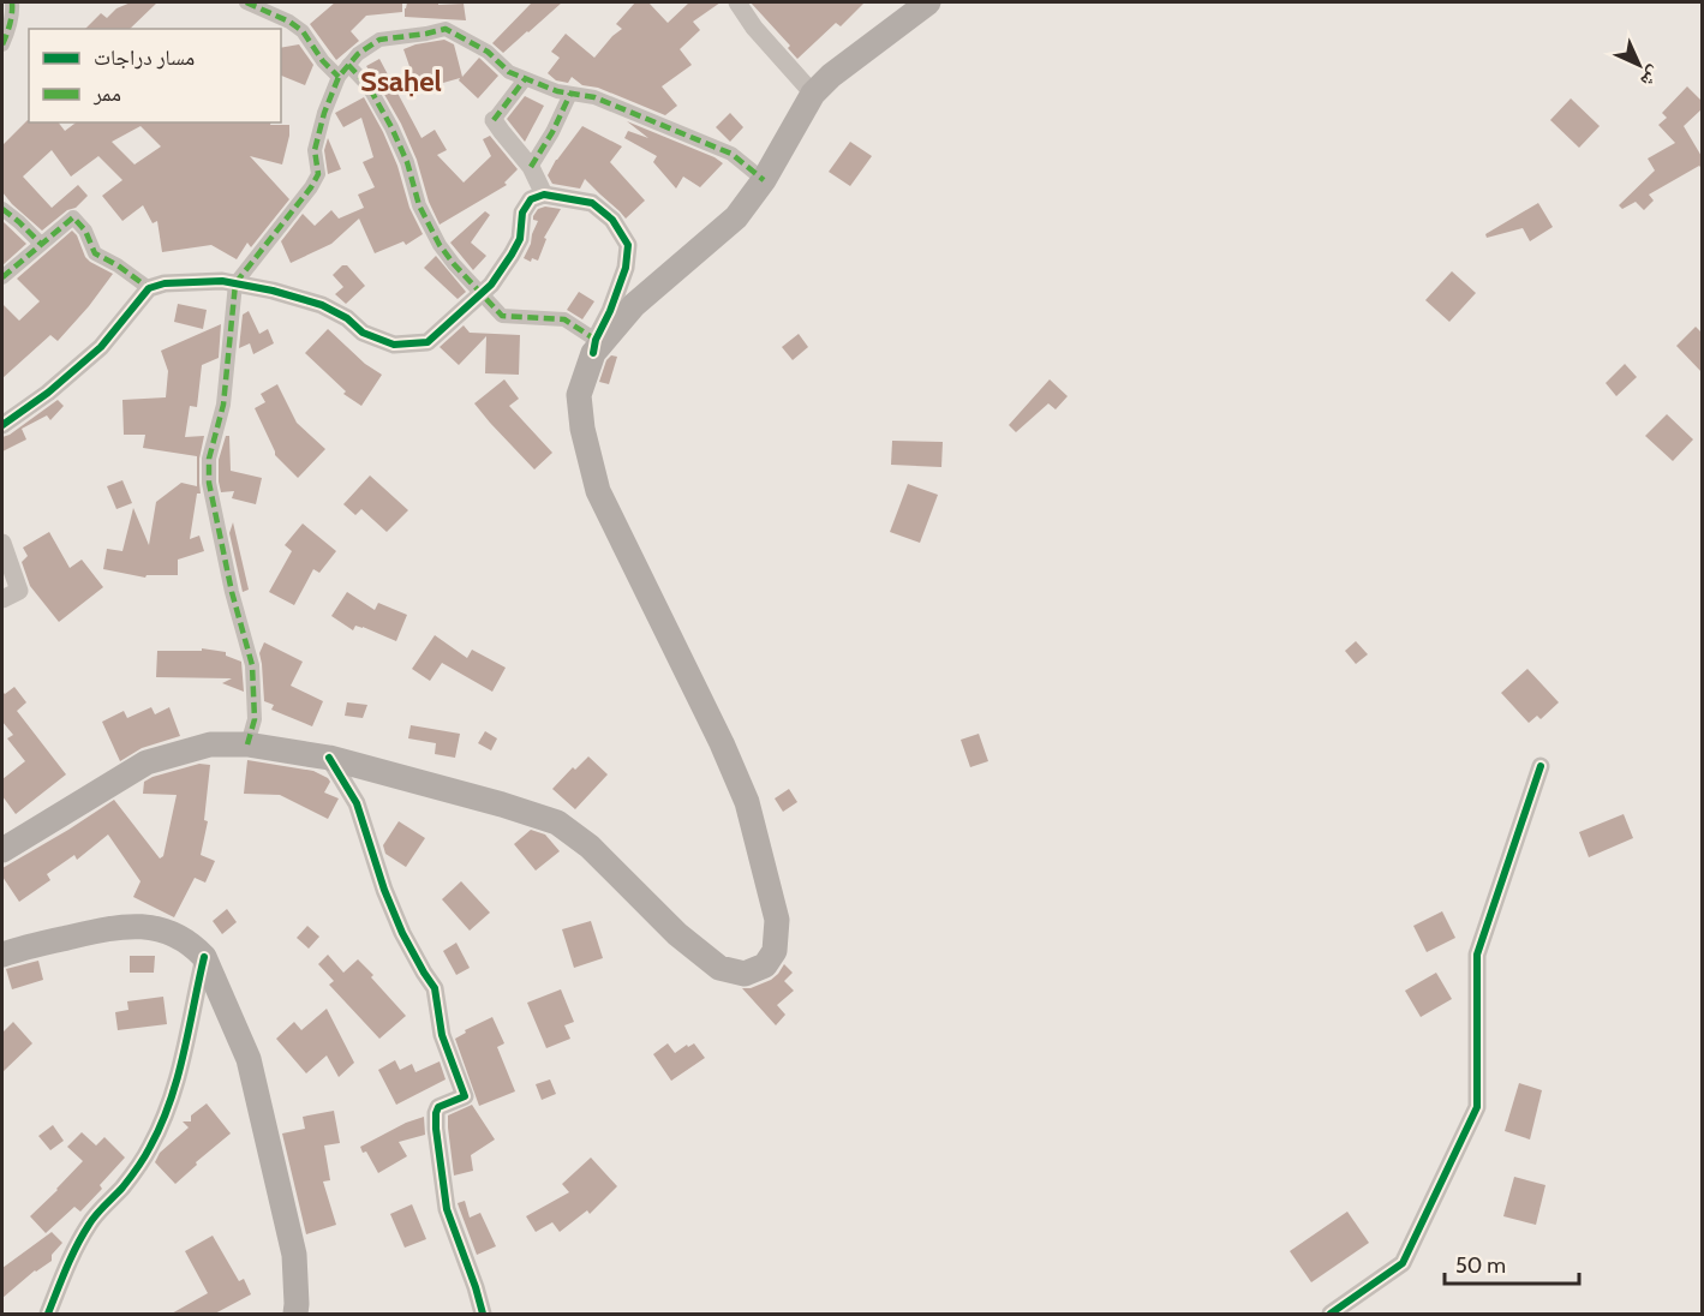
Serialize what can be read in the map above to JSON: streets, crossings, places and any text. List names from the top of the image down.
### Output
{
  "districts": ["Ssaḥel"],
  "legend": ["مسار دراجات", "ممر"],
  "scale_bar": "50 m",
  "north": "bottom right"
}
